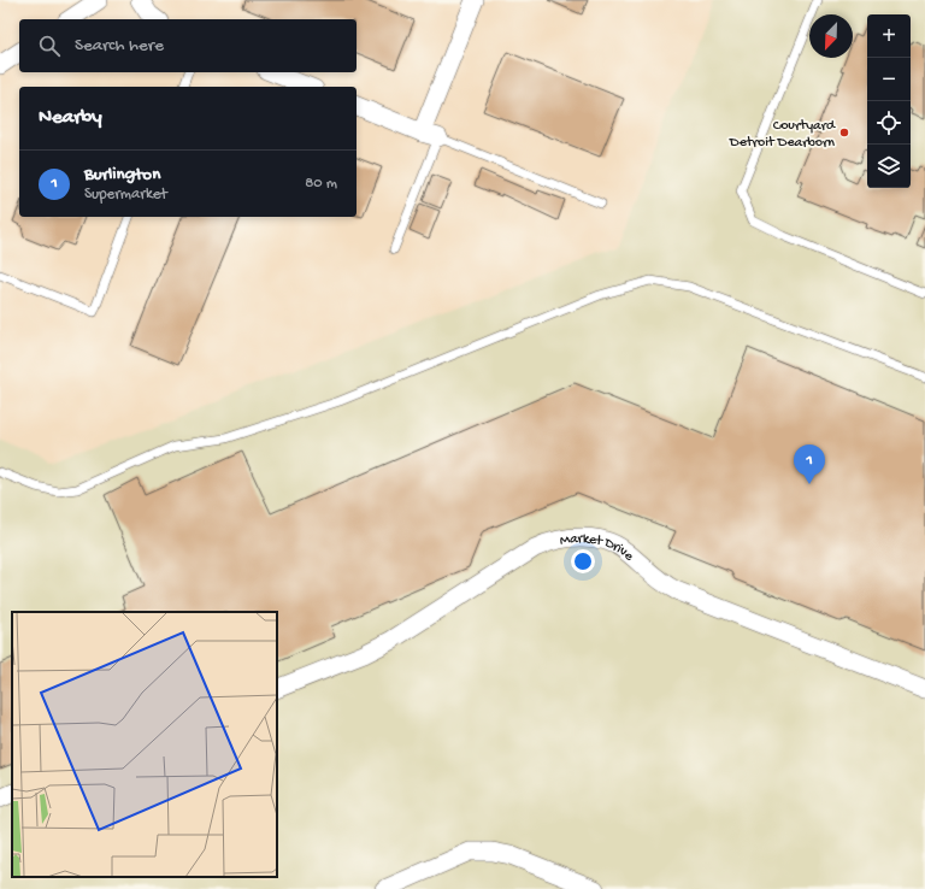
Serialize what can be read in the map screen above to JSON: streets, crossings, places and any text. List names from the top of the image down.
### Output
{
  "streets": {
    "street": ["Market Drive"]
  },
  "places": ["Courtyard Detroit Dearborn"],
  "north": "bottom left",
  "page": {
    "map_buttons": ["+", "−"],
    "search": "Search here",
    "heading": "Nearby",
    "list": [
      {
        "mark": "1",
        "name": "Burlington",
        "note": "Supermarket",
        "value": "80 m"
      }
    ],
    "pins": "1"
  }
}
